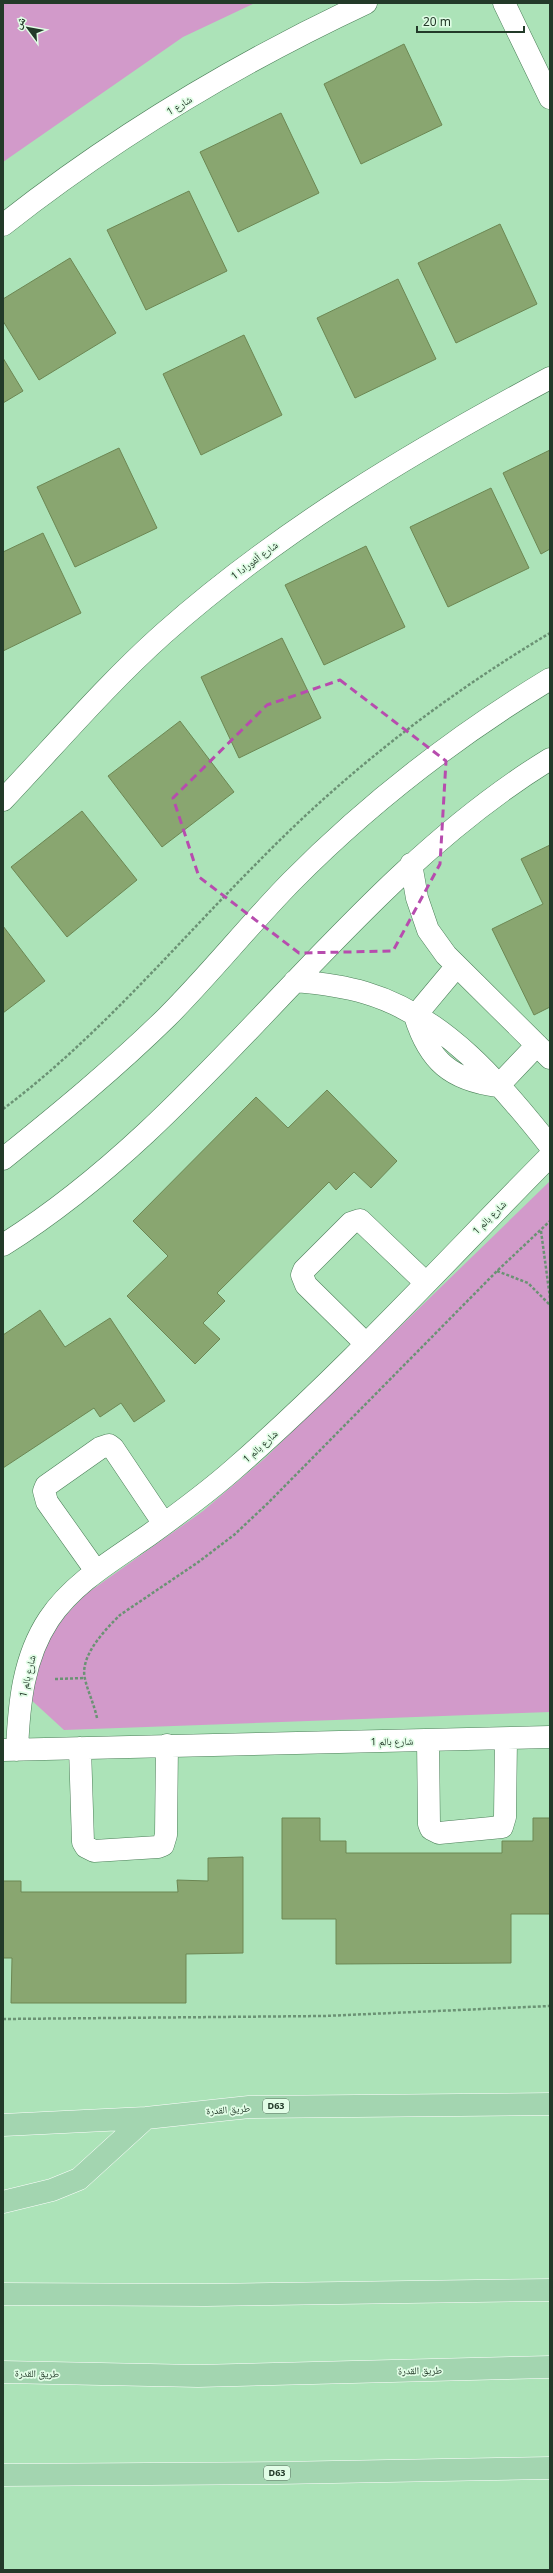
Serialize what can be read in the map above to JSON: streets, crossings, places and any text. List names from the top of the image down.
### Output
{
  "streets": {
    "main road": ["D63", "طريق القدرة"],
    "street": ["شارع 1", "شارع ألفورادا 1", "شارع بالم 1"]
  },
  "scale_bar": "20 m",
  "north": "top left"
}
